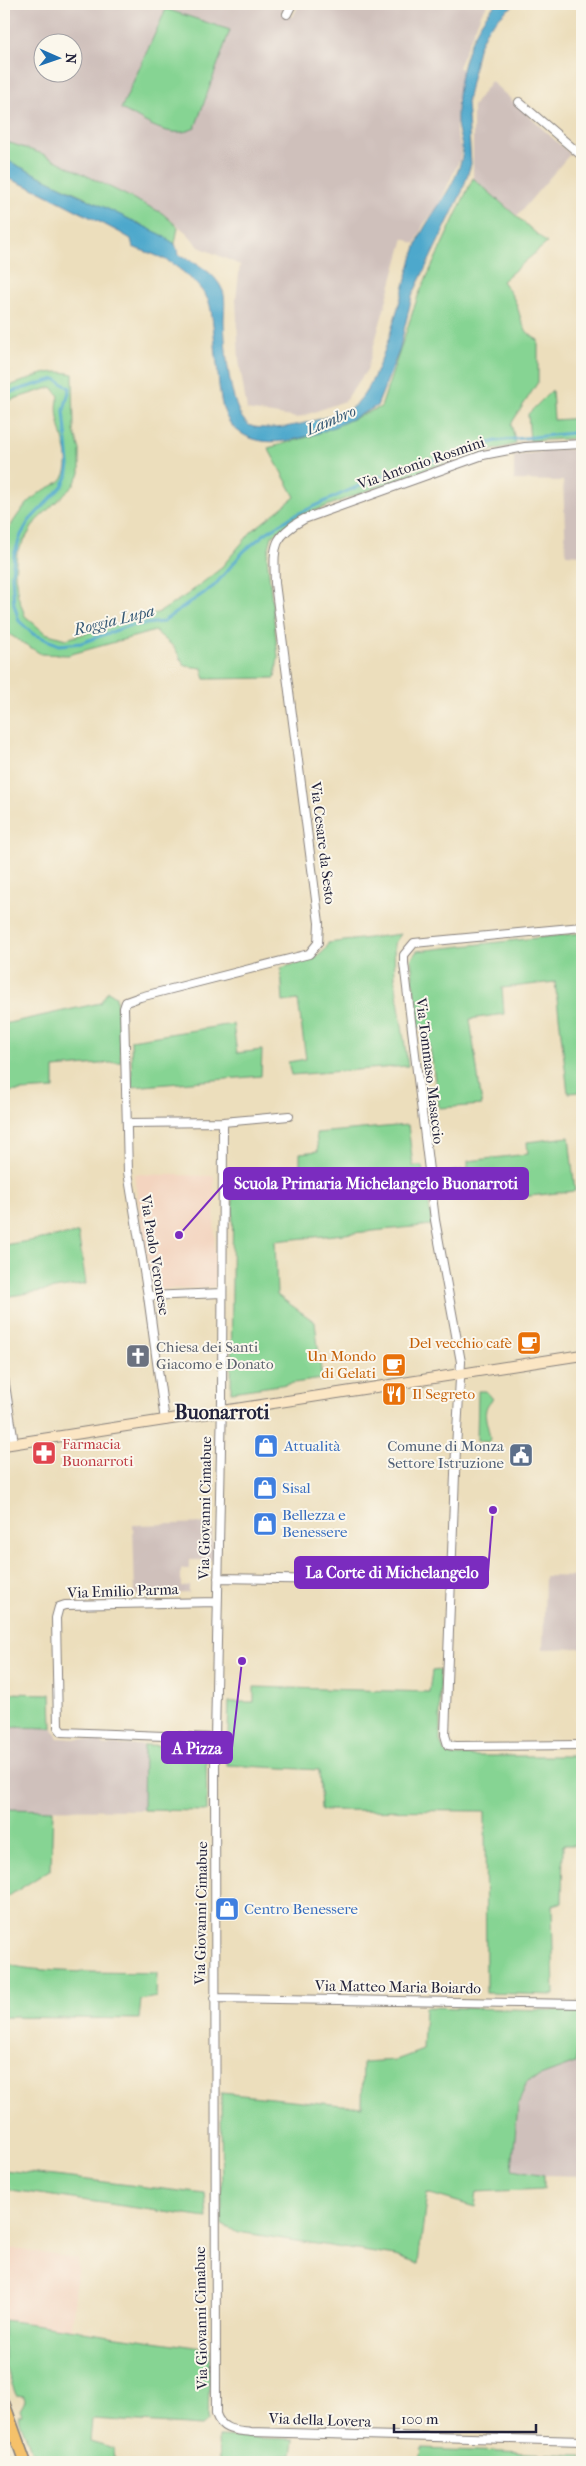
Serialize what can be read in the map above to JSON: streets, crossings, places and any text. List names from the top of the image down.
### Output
{
  "streets": {
    "street": [
      "Via Antonio Rosmini",
      "Via Cesare da Sesto",
      "Via Tommaso Masaccio",
      "Via Paolo Veronese",
      "Via Giovanni Cimabue",
      "Via Emilio Parma",
      "Via Matteo Maria Boiardo",
      "Via della Lovera"
    ]
  },
  "crossings": [
    ["Via Antonio Rosmini", "Via Cesare da Sesto"],
    ["Via Cesare da Sesto", "Via Paolo Veronese"],
    ["Via Giovanni Cimabue", "Via Emilio Parma"],
    ["Via Giovanni Cimabue", "Via Matteo Maria Boiardo"],
    ["Via Giovanni Cimabue", "Via della Lovera"]
  ],
  "districts": ["Buonarroti"],
  "water": ["Lambro", "Roggia Lupa"],
  "places": {
    "other": ["Scuola Primaria Michelangelo Buonarroti", "La Corte di Michelangelo", "A Pizza"],
    "cafe": ["Del vecchio cafè", "Un Mondo di Gelati"],
    "church": ["Chiesa dei Santi Giacomo e Donato"],
    "restaurant": ["Il Segreto"],
    "shop": [
      "Attualità",
      "Sisal",
      "Bellezza e Benessere",
      "Centro Benessere"
    ],
    "pharmacy": ["Farmacia Buonarroti"],
    "public building": ["Comune di Monza Settore Istruzione"]
  },
  "scale_bar": "100 m",
  "north": "right"
}
